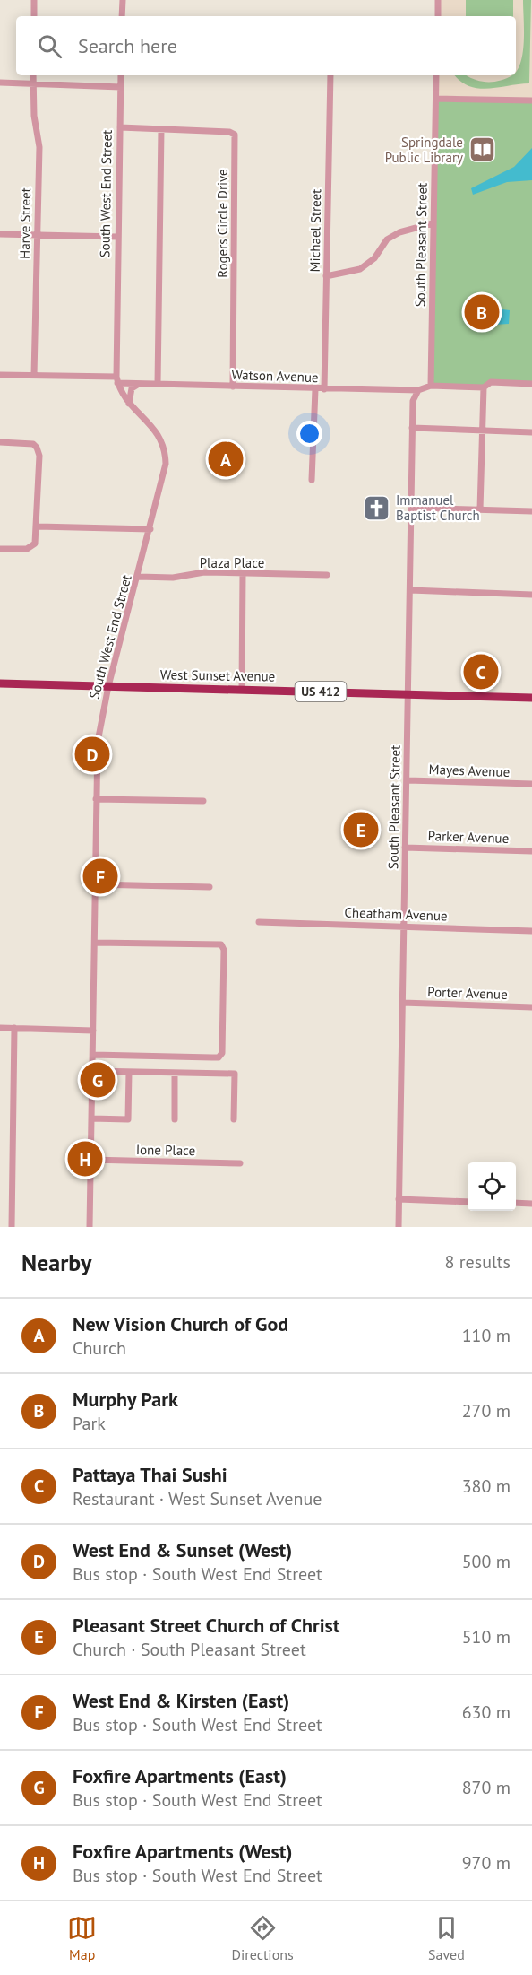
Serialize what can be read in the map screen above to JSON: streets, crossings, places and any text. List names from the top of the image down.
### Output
{
  "streets": {
    "highway": ["West Sunset Avenue", "US 412"],
    "street": [
      "South West End Street",
      "Harve Street",
      "Rogers Circle Drive",
      "Michael Street",
      "South Pleasant Street",
      "Watson Avenue",
      "Plaza Place",
      "Mayes Avenue",
      "Parker Avenue",
      "Cheatham Avenue",
      "Porter Avenue",
      "Ione Place"
    ]
  },
  "crossings": [
    ["South West End Street", "Rogers Circle Drive"],
    ["South West End Street", "Watson Avenue"],
    ["South West End Street", "Plaza Place"],
    ["South West End Street", "West Sunset Avenue"],
    ["South West End Street", "Ione Place"],
    ["Harve Street", "Watson Avenue"],
    ["Rogers Circle Drive", "Watson Avenue"],
    ["Michael Street", "Watson Avenue"],
    ["South Pleasant Street", "Watson Avenue"],
    ["South Pleasant Street", "West Sunset Avenue"],
    ["South Pleasant Street", "Mayes Avenue"],
    ["South Pleasant Street", "Parker Avenue"],
    ["South Pleasant Street", "Cheatham Avenue"],
    ["South Pleasant Street", "Porter Avenue"]
  ],
  "places": {
    "library": ["Springdale Public Library"],
    "church": ["Immanuel Baptist Church"]
  },
  "page": {
    "search": "Search here",
    "pins": [
      "B",
      "A",
      "C",
      "D",
      "E",
      "F",
      "G",
      "H"
    ],
    "heading": ["Nearby", "8 results"],
    "list": [
      {
        "mark": "A",
        "name": "New Vision Church of God",
        "note": "Church",
        "value": "110 m"
      },
      {
        "mark": "B",
        "name": "Murphy Park",
        "note": "Park",
        "value": "270 m"
      },
      {
        "mark": "C",
        "name": "Pattaya Thai Sushi",
        "note": "Restaurant · West Sunset Avenue",
        "value": "380 m"
      },
      {
        "mark": "D",
        "name": "West End & Sunset (West)",
        "note": "Bus stop · South West End Street",
        "value": "500 m"
      },
      {
        "mark": "E",
        "name": "Pleasant Street Church of Christ",
        "note": "Church · South Pleasant Street",
        "value": "510 m"
      },
      {
        "mark": "F",
        "name": "West End & Kirsten (East)",
        "note": "Bus stop · South West End Street",
        "value": "630 m"
      },
      {
        "mark": "G",
        "name": "Foxfire Apartments (East)",
        "note": "Bus stop · South West End Street",
        "value": "870 m"
      },
      {
        "mark": "H",
        "name": "Foxfire Apartments (West)",
        "note": "Bus stop · South West End Street",
        "value": "970 m"
      }
    ],
    "nav": ["Map", "Directions", "Saved"]
  }
}
